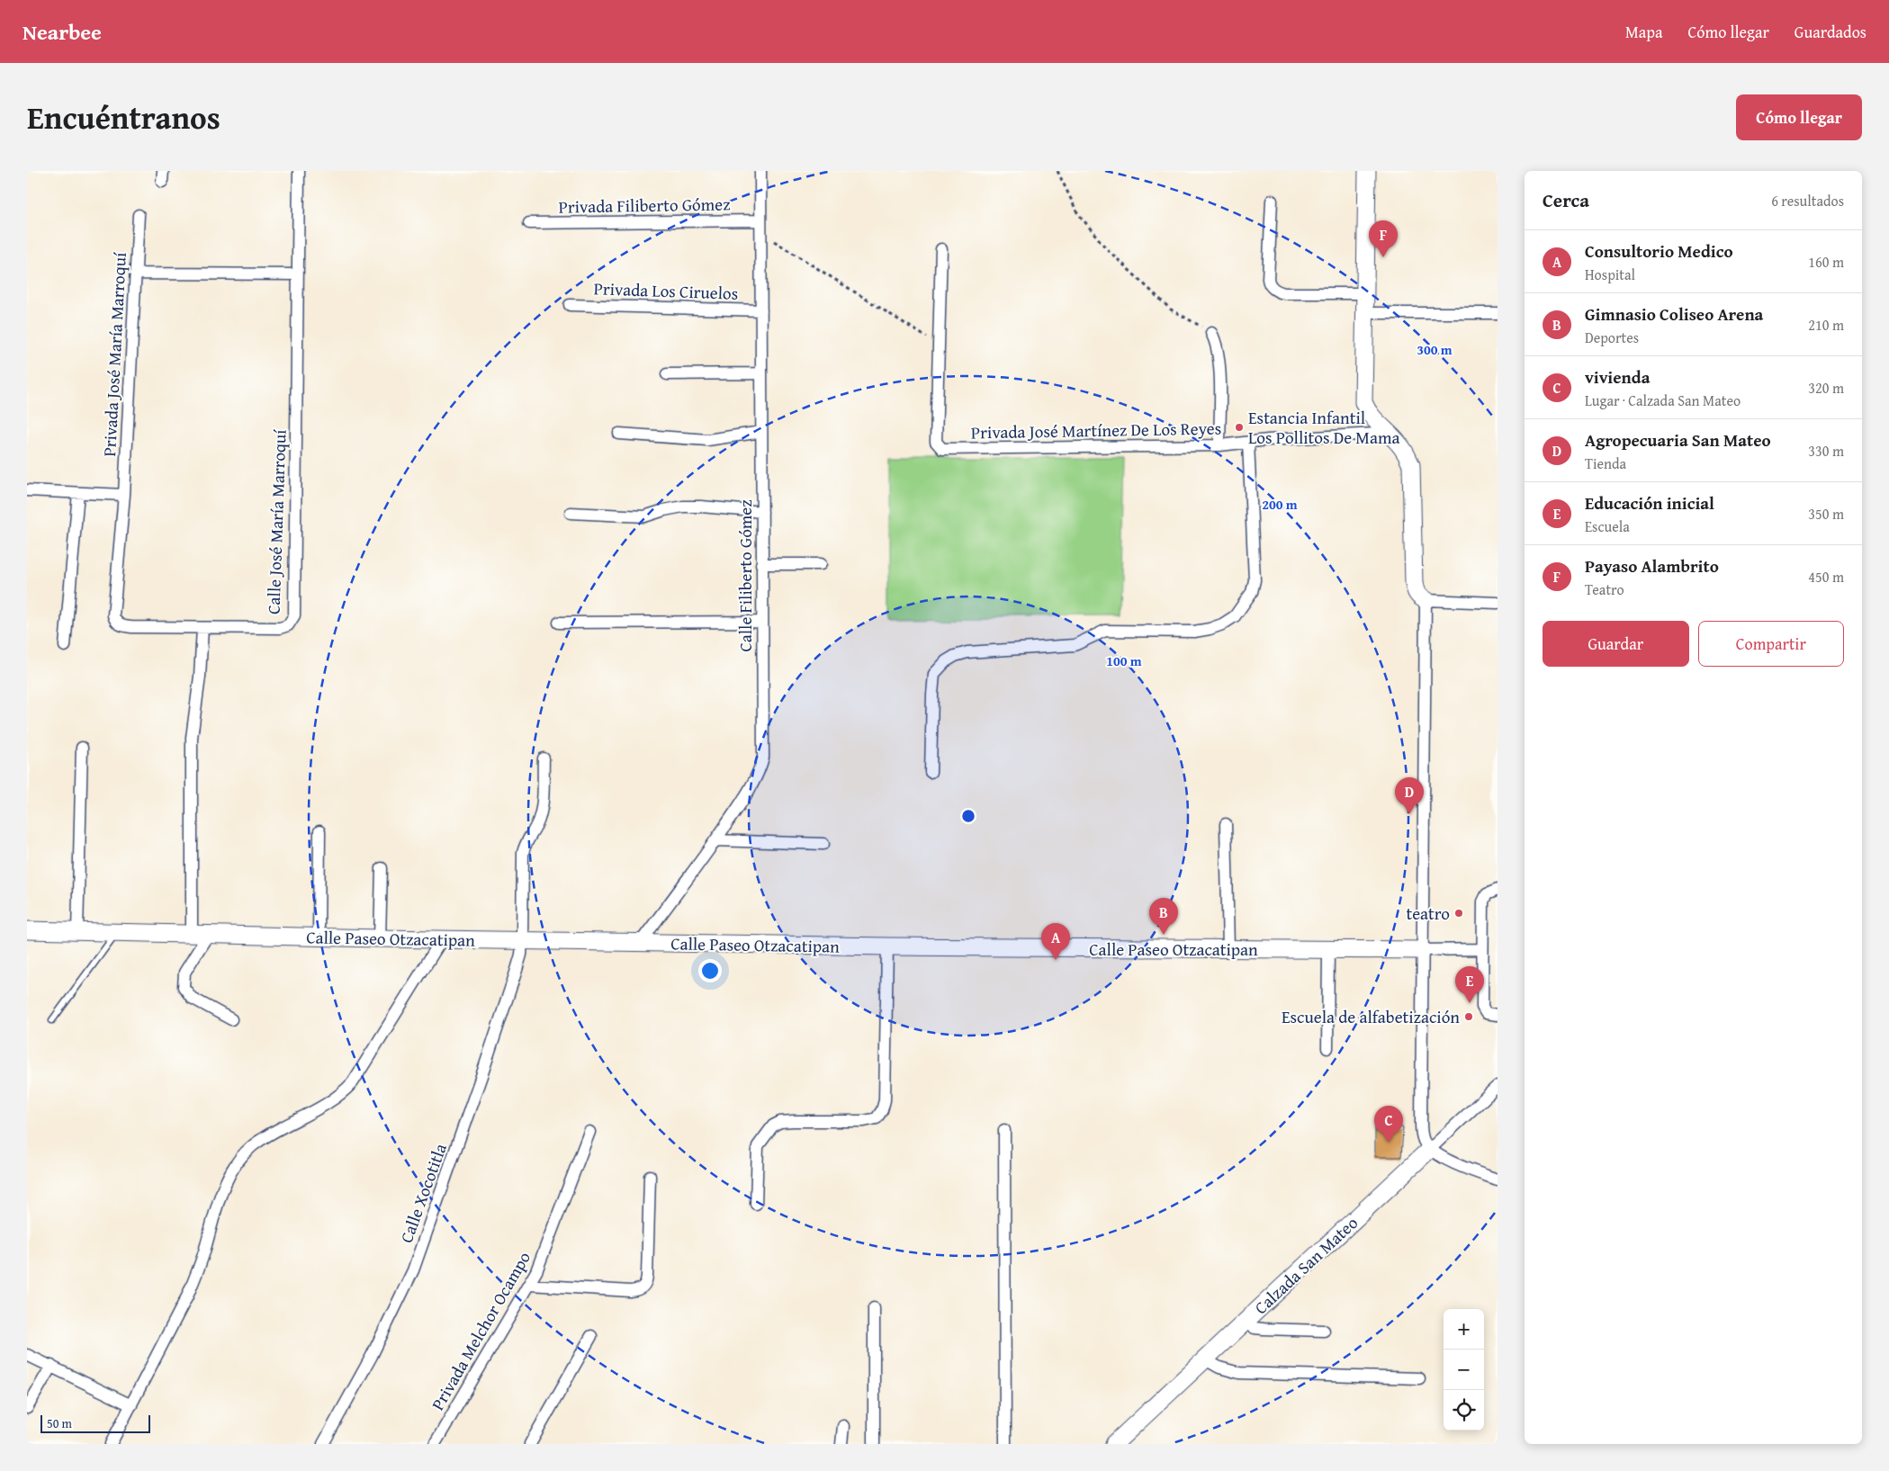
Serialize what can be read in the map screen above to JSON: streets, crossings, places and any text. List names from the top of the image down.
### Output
{
  "streets": {
    "main road": ["Calle Paseo Otzacatipan", "Calzada San Mateo"],
    "street": [
      "Privada Filiberto Gómez",
      "Privada Los Ciruelos",
      "Privada José María Marroquí",
      "Privada José Martínez De Los Reyes",
      "Calle José María Marroquí",
      "Calle Filiberto Gómez",
      "Calle Xocotitla",
      "Privada Melchor Ocampo"
    ]
  },
  "crossings": [
    ["Privada Filiberto Gómez", "Calle Filiberto Gómez"],
    ["Privada Los Ciruelos", "Calle Filiberto Gómez"],
    ["Privada José María Marroquí", "Calle José María Marroquí"],
    ["Calle Filiberto Gómez", "Calle Paseo Otzacatipan"],
    ["Calle Paseo Otzacatipan", "Calle Xocotitla"]
  ],
  "places": ["Estancia Infantil Los Pollitos De Mama", "teatro", "Escuela de alfabetización"],
  "scale_bar": "50 m",
  "page": {
    "header": "Nearbee",
    "nav": ["Mapa", "Cómo llegar", "Guardados"],
    "title": "Encuéntranos",
    "buttons": [
      "Cómo llegar",
      ["Guardar", "Compartir"]
    ],
    "heading": ["Cerca", "6 resultados"],
    "pins": [
      "F",
      "D",
      "B",
      "A",
      "E",
      "C"
    ],
    "list": [
      {
        "mark": "A",
        "name": "Consultorio Medico",
        "note": "Hospital",
        "value": "160 m"
      },
      {
        "mark": "B",
        "name": "Gimnasio Coliseo Arena",
        "note": "Deportes",
        "value": "210 m"
      },
      {
        "mark": "C",
        "name": "vivienda",
        "note": "Lugar · Calzada San Mateo",
        "value": "320 m"
      },
      {
        "mark": "D",
        "name": "Agropecuaria San Mateo",
        "note": "Tienda",
        "value": "330 m"
      },
      {
        "mark": "E",
        "name": "Educación inicial",
        "note": "Escuela",
        "value": "350 m"
      },
      {
        "mark": "F",
        "name": "Payaso Alambrito",
        "note": "Teatro",
        "value": "450 m"
      }
    ],
    "map_buttons": ["+", "−"],
    "scale": "50 m"
  },
  "rings": ["300 m", "200 m", "100 m"]
}
